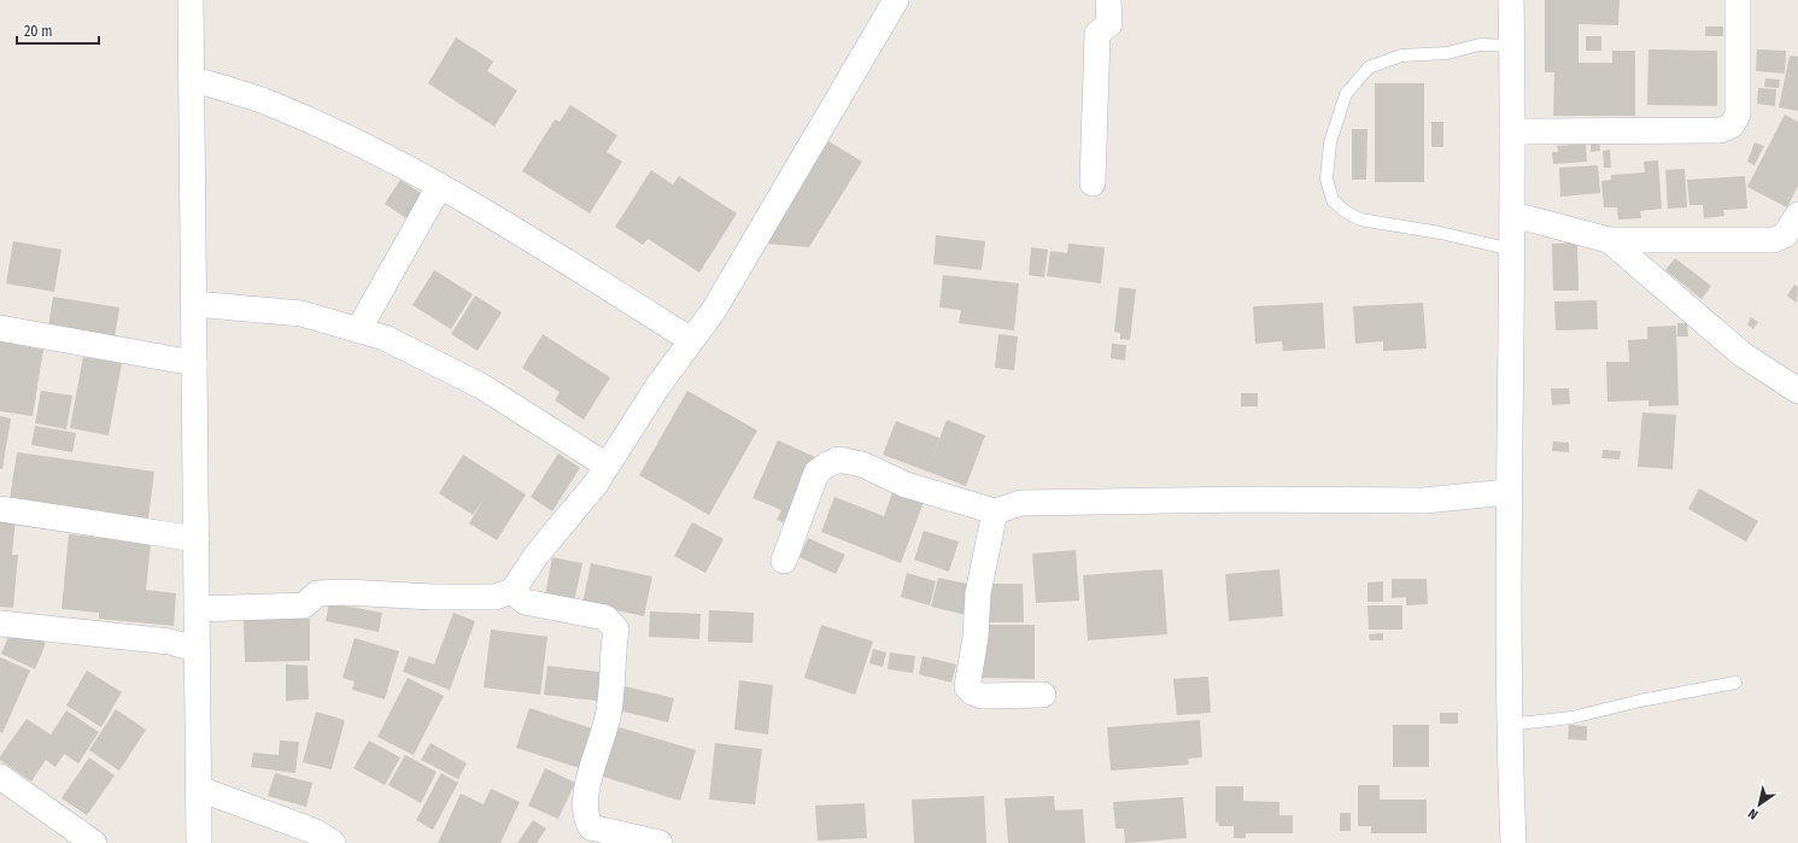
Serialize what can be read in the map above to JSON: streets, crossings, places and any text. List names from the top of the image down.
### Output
{
  "scale_bar": "20 m",
  "north": "bottom left"
}
